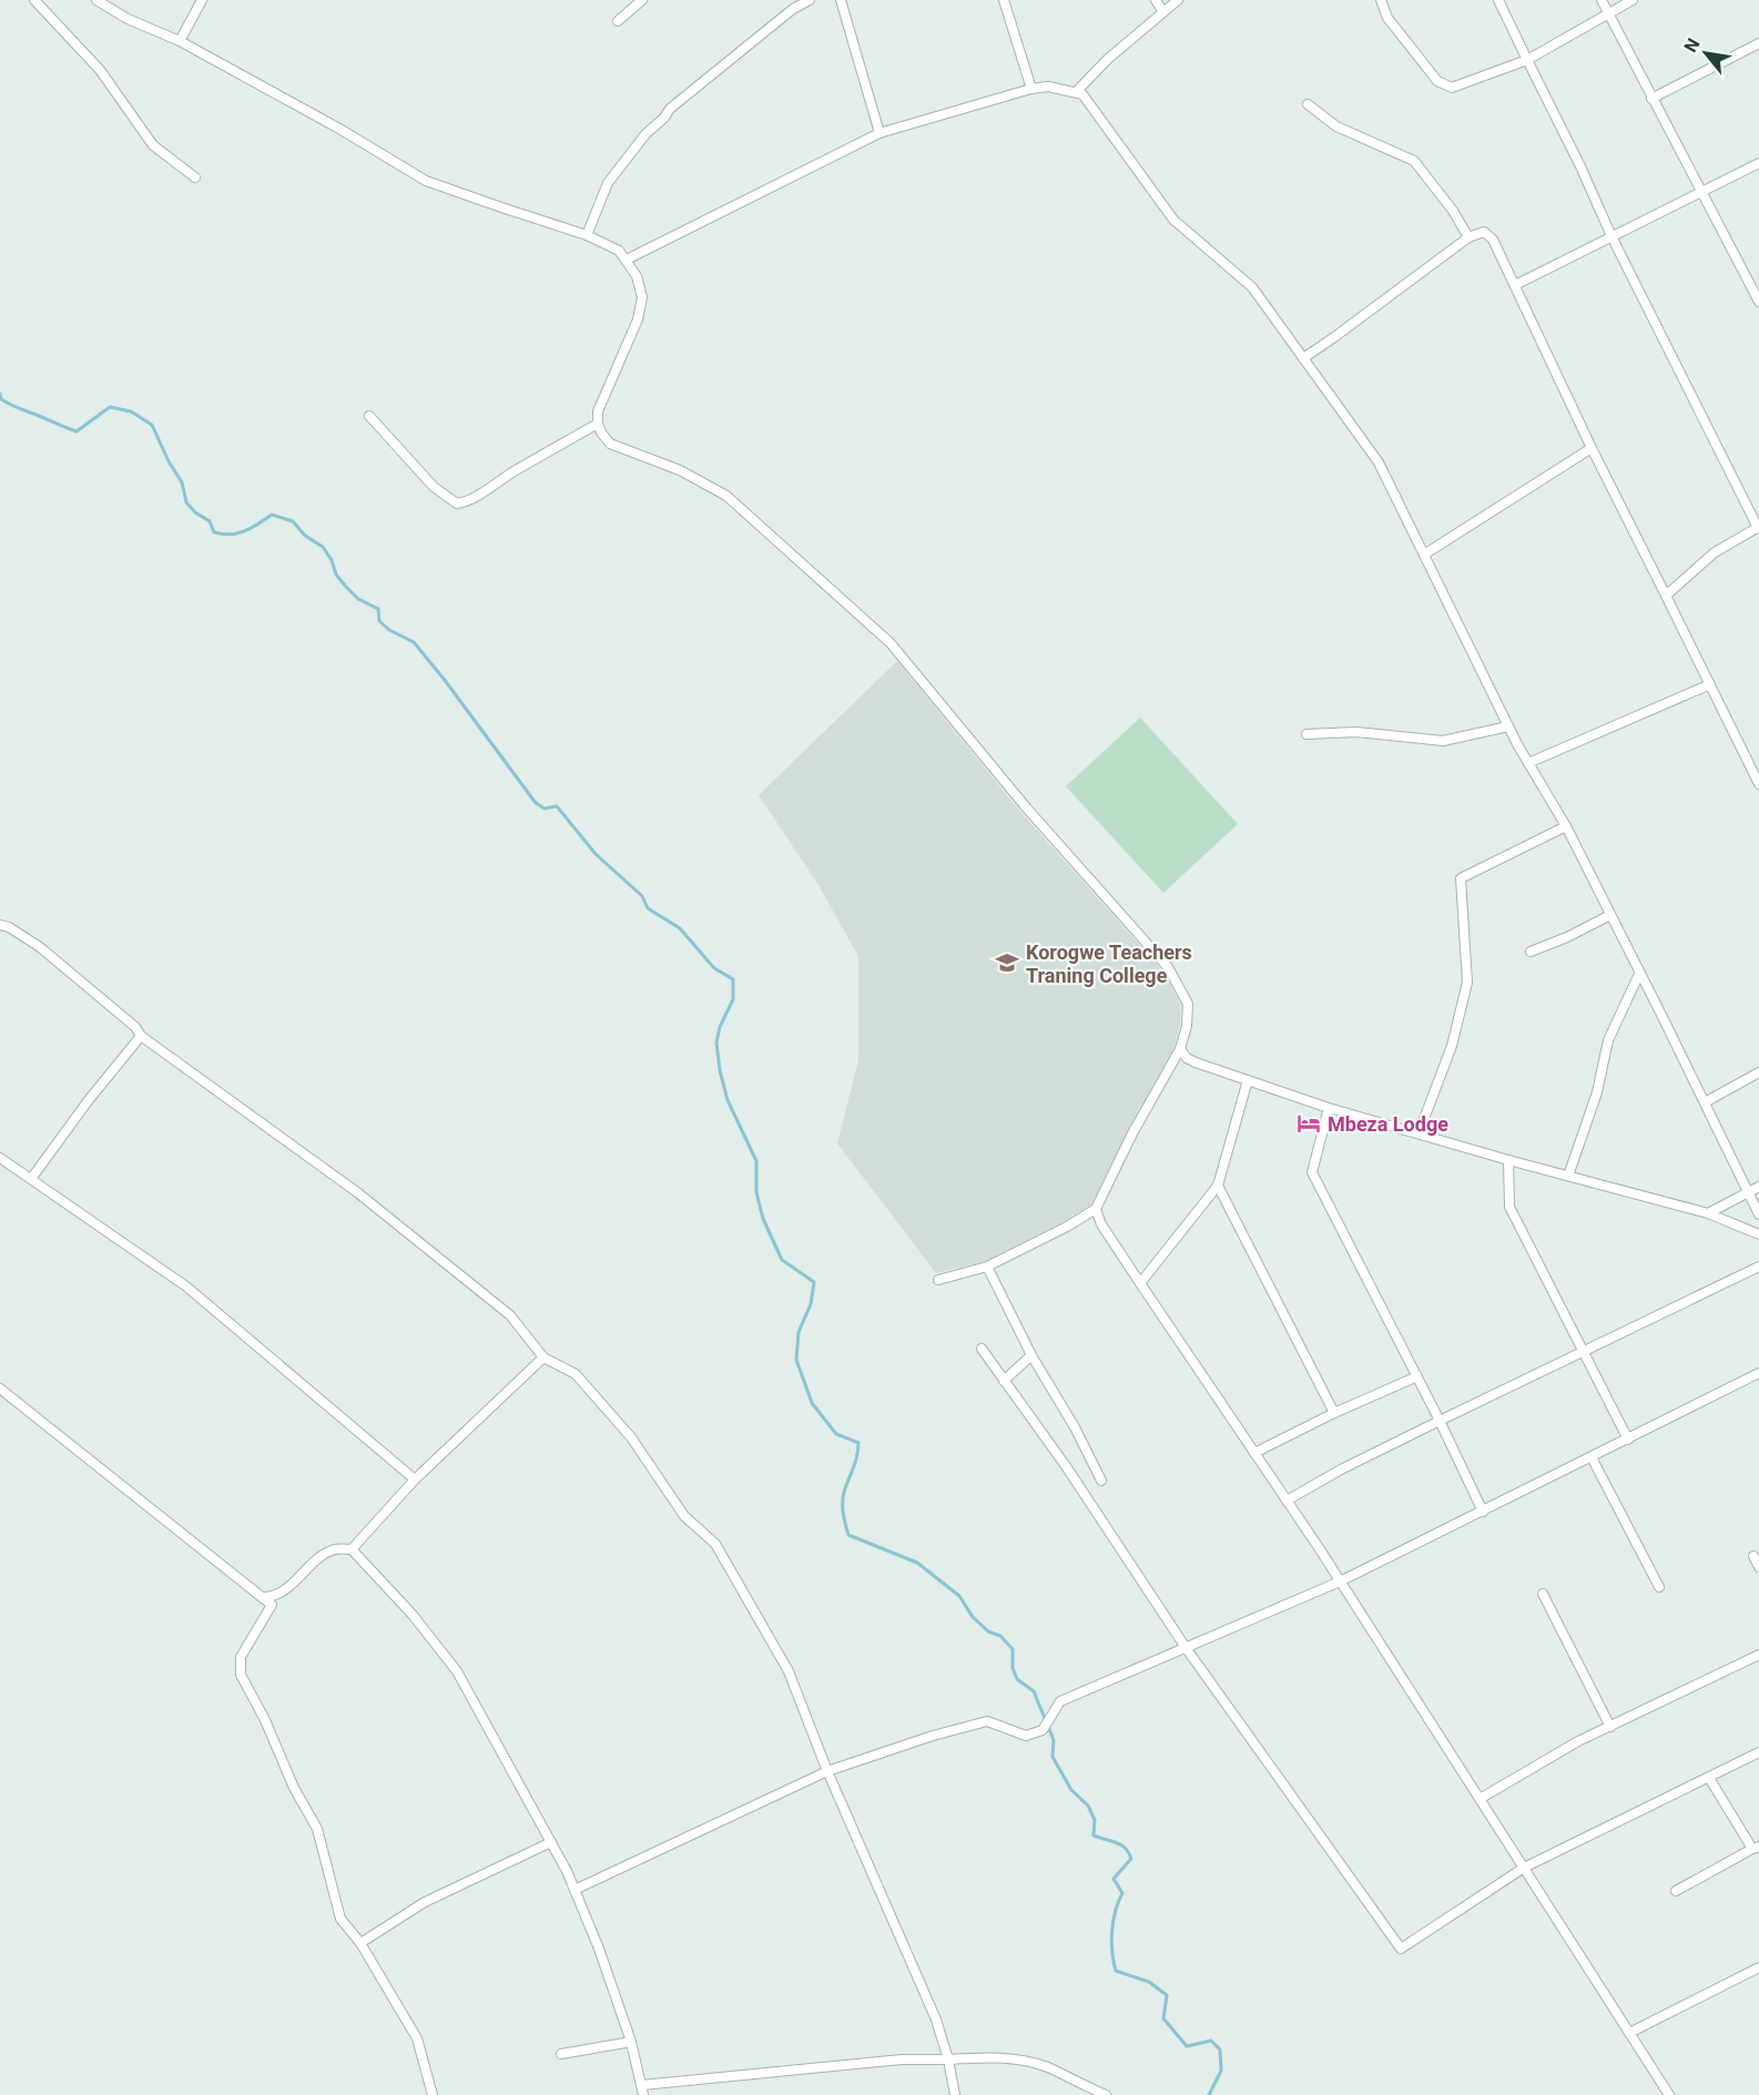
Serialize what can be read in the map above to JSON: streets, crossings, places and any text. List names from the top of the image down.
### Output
{
  "places": {
    "school or university": ["Korogwe Teachers Traning College"],
    "hotel": ["Mbeza Lodge"]
  },
  "north": "top left"
}
